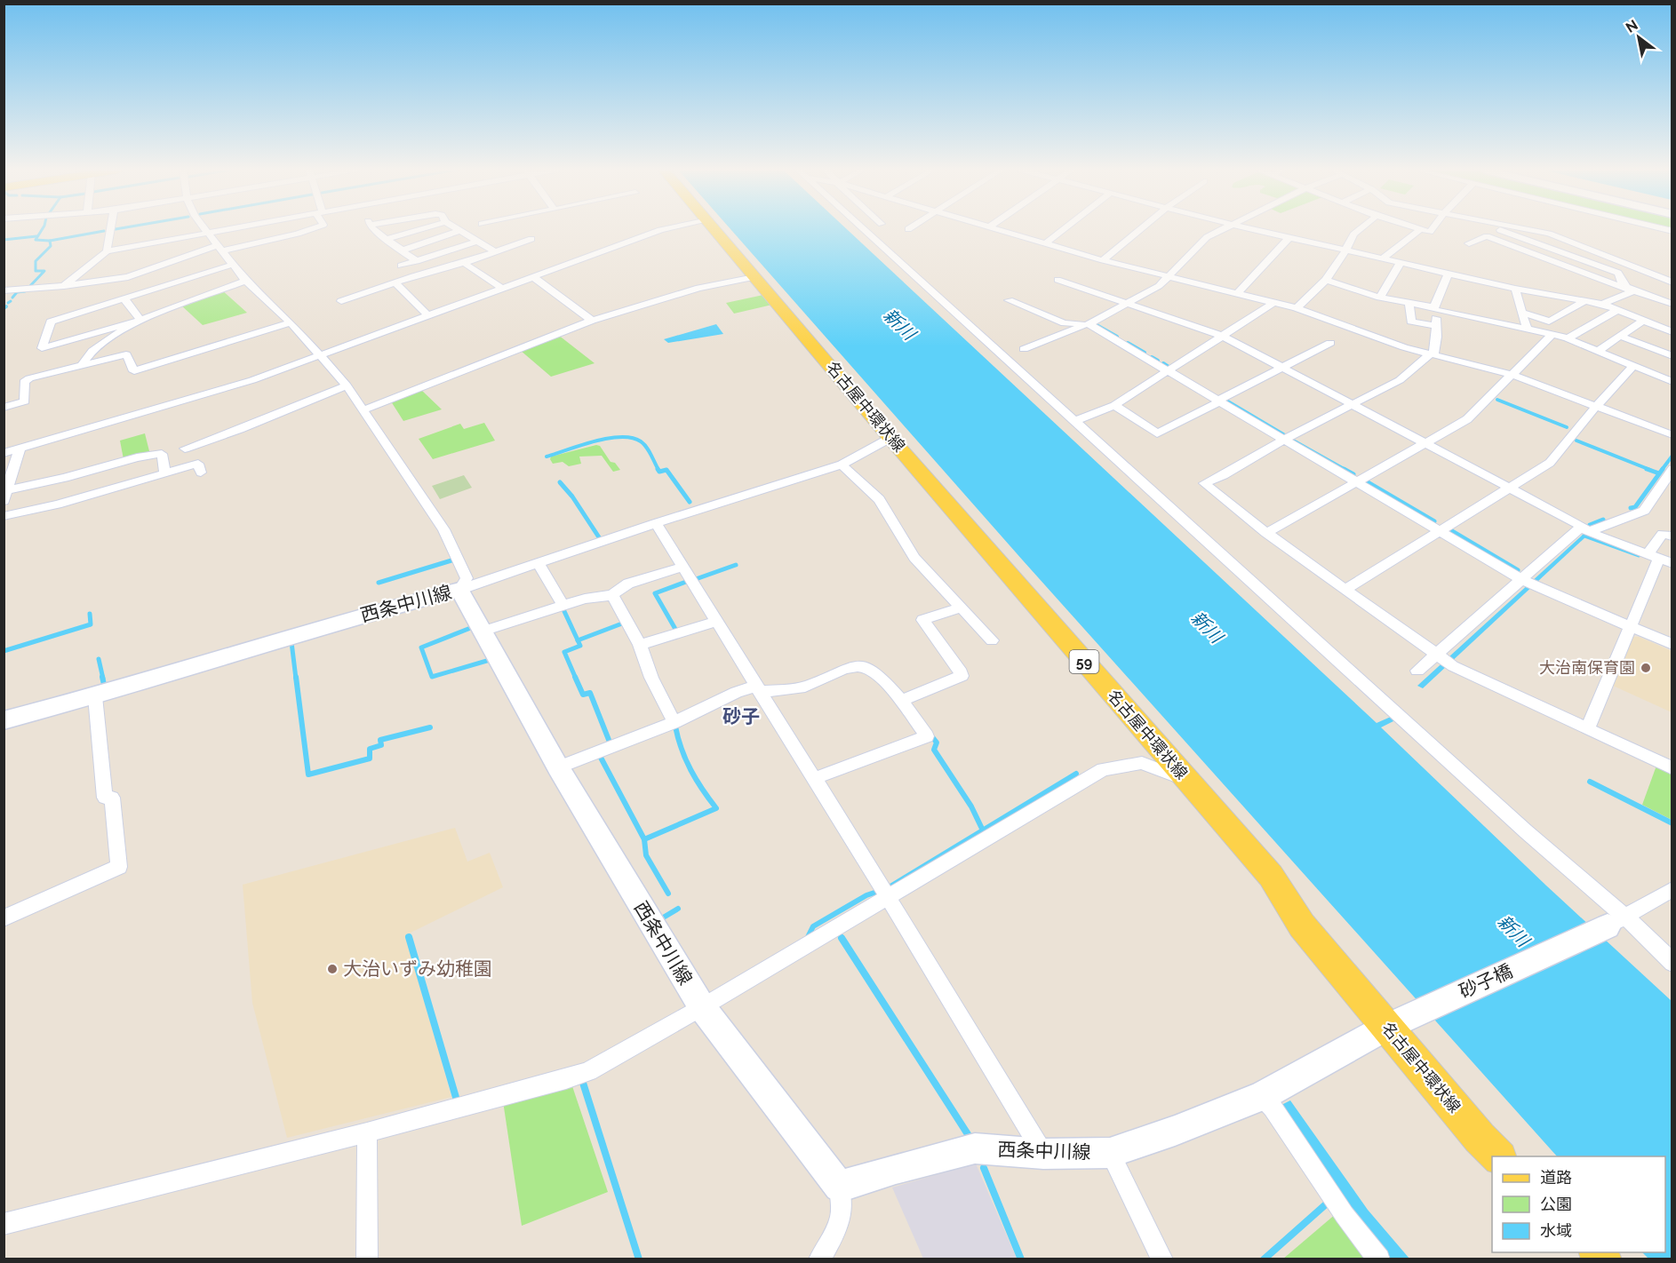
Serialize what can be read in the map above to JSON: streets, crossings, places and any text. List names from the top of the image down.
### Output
{
  "streets": {
    "main road": [
      "名古屋中環状線",
      "西条中川線",
      "59",
      "砂子橋"
    ]
  },
  "crossings": [
    ["名古屋中環状線", "西条中川線"],
    ["名古屋中環状線", "砂子橋"],
    ["西条中川線", "砂子橋"]
  ],
  "districts": ["砂子"],
  "water": ["新川"],
  "places": ["大治南保育園", "大治いずみ幼稚園"],
  "legend": ["道路", "公園", "水域"],
  "north": "top left"
}
